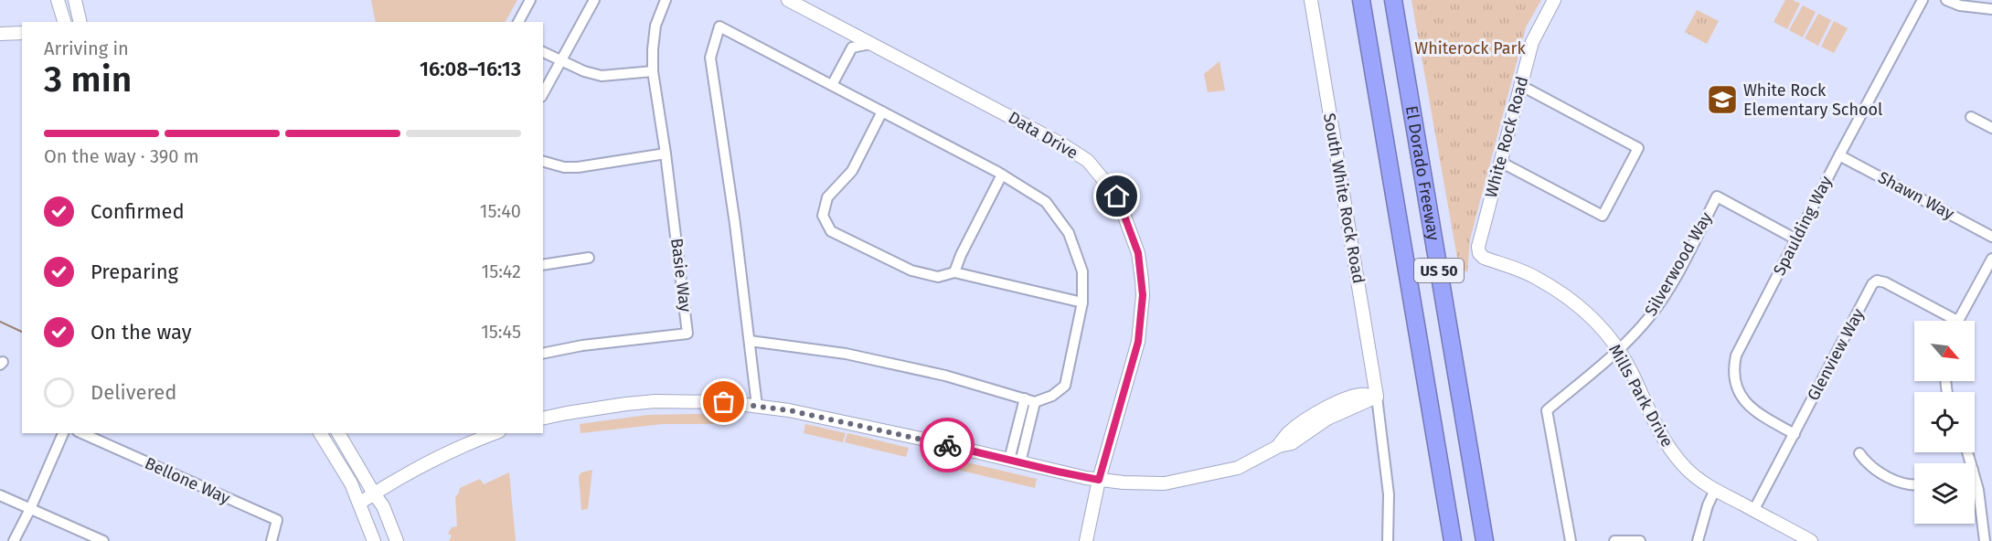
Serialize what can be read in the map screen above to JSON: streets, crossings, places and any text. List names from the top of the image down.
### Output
{
  "streets": {
    "highway": ["El Dorado Freeway", "US 50"],
    "street": [
      "Data Drive",
      "White Rock Road",
      "Shawn Way",
      "South White Rock Road",
      "Spaulding Way",
      "Silverwood Way",
      "Basie Way",
      "Glenview Way",
      "Mills Park Drive",
      "Bellone Way"
    ]
  },
  "crossings": [
    ["White Rock Road", "Mills Park Drive"],
    ["Shawn Way", "Spaulding Way"],
    ["Spaulding Way", "Silverwood Way"],
    ["Spaulding Way", "Glenview Way"],
    ["Silverwood Way", "Mills Park Drive"],
    ["Glenview Way", "Mills Park Drive"]
  ],
  "parks": ["Whiterock Park"],
  "places": {
    "school or university": ["White Rock Elementary School"]
  },
  "north": "bottom right",
  "page": {
    "heading": ["3 min", "Arriving in", "16:08–16:13"],
    "bar": "On the way · 390 m",
    "list": [
      ["Confirmed", "15:40"],
      ["Preparing", "15:42"],
      ["On the way", "15:45"],
      "Delivered"
    ]
  }
}
